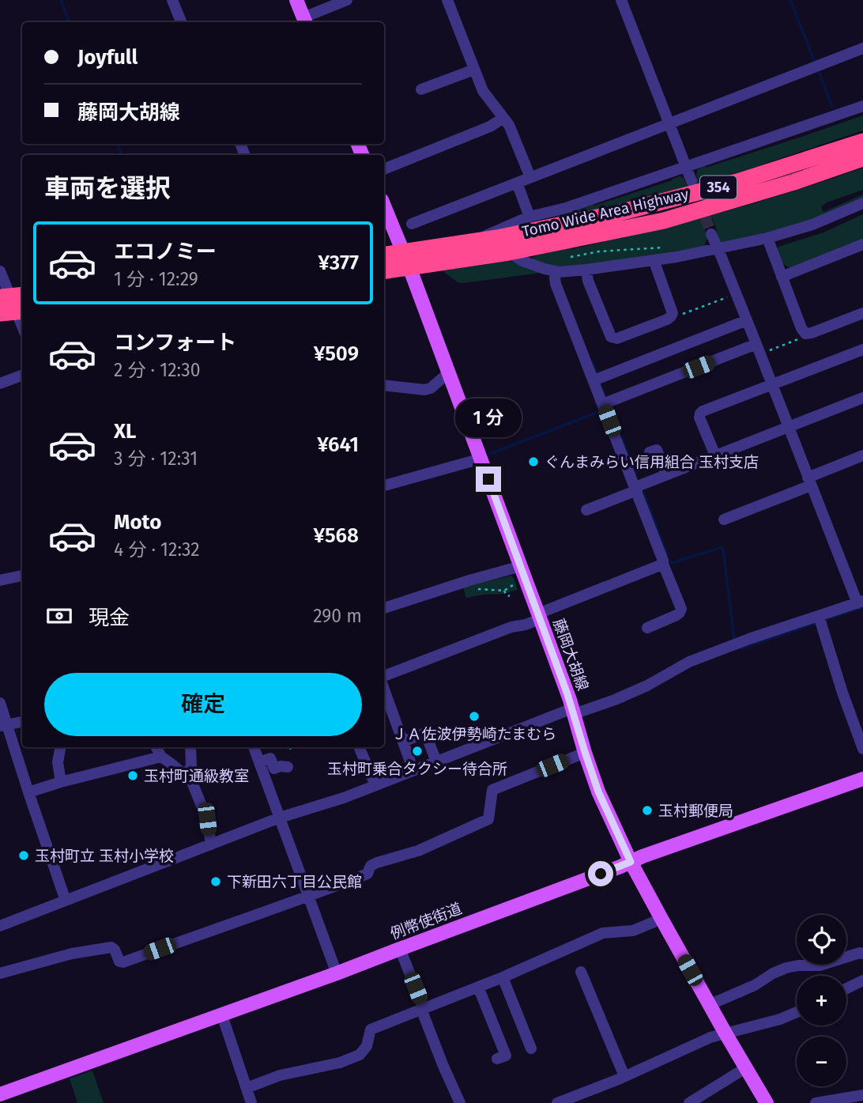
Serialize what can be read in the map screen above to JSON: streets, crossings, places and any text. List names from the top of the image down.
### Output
{
  "streets": {
    "highway": ["354", "Tomo Wide Area Highway"],
    "main road": ["藤岡大胡線", "例幣使街道"]
  },
  "crossings": [
    ["Tomo Wide Area Highway", "藤岡大胡線"],
    ["藤岡大胡線", "例幣使街道"]
  ],
  "places": [
    "ぐんまみらい信用組合 玉村支店",
    "ＪＡ佐波伊勢崎たまむら",
    "玉村町乗合タクシー待合所",
    "玉村町通級教室",
    "玉村郵便局",
    "玉村町立 玉村小学校",
    "下新田六丁目公民館"
  ],
  "page": {
    "banner": ["Joyfull", "藤岡大胡線"],
    "heading": "車両を選択",
    "list": [
      {
        "name": "エコノミー",
        "note": "1 分 · 12:29",
        "value": "¥377"
      },
      {
        "name": "コンフォート",
        "note": "2 分 · 12:30",
        "value": "¥509"
      },
      {
        "name": "XL",
        "note": "3 分 · 12:31",
        "value": "¥641"
      },
      {
        "name": "Moto",
        "note": "4 分 · 12:32",
        "value": "¥568"
      }
    ],
    "bubble": "1 分",
    "pay": ["現金", "290 m"],
    "buttons": "確定",
    "map_buttons": ["+", "−"]
  }
}
